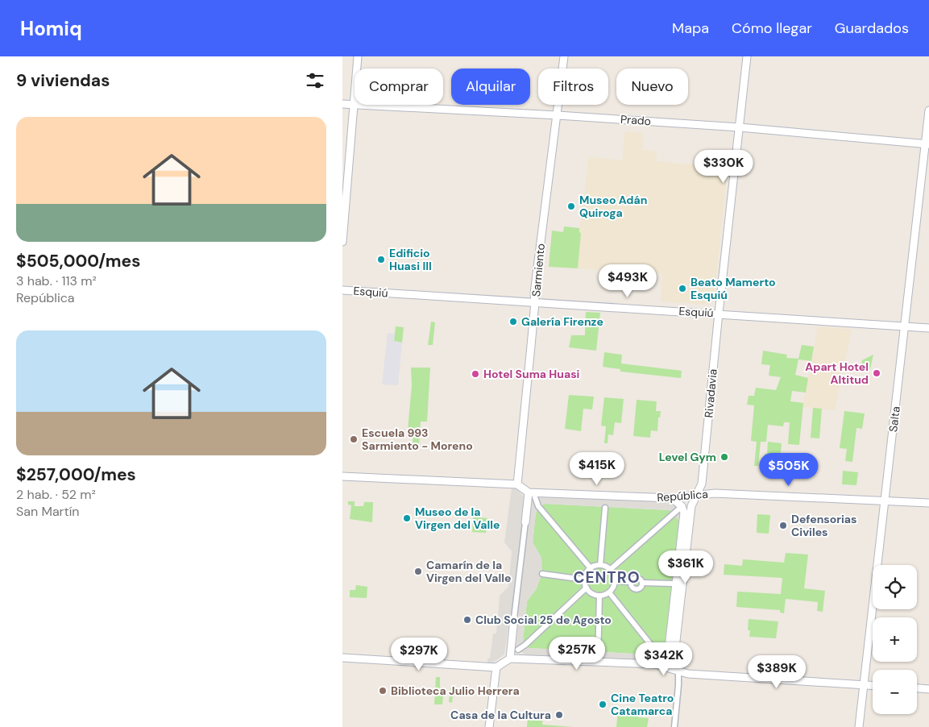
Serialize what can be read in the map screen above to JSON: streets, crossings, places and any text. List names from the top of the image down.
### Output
{
  "streets": {
    "street": [
      "Prado",
      "Sarmiento",
      "Esquiú",
      "Rivadavia",
      "Salta",
      "República"
    ]
  },
  "crossings": [
    ["Prado", "Sarmiento"],
    ["Prado", "Rivadavia"],
    ["Prado", "Salta"],
    ["Sarmiento", "Esquiú"],
    ["Esquiú", "Rivadavia"],
    ["Esquiú", "Salta"],
    ["Rivadavia", "República"],
    ["Salta", "República"]
  ],
  "districts": ["CENTRO"],
  "places": [
    "Museo Adán Quiroga",
    "Edificio Huasi III",
    "Beato Mamerto Esquiú",
    "Galería Firenze",
    "Apart Hotel Altitud",
    "Hotel Suma Huasi",
    "Escuela 993 Sarmiento - Moreno",
    "Level Gym",
    "Museo de la Virgen del Valle",
    "Defensorias Civiles",
    "Camarín de la Virgen del Valle",
    "Club Social 25 de Agosto",
    "Biblioteca Julio Herrera",
    "Cine Teatro Catamarca",
    "Casa de la Cultura"
  ],
  "page": {
    "header": "Homiq",
    "nav": ["Mapa", "Cómo llegar", "Guardados"],
    "heading": "9 viviendas",
    "chip": [
      "Comprar",
      "Alquilar",
      "Filtros",
      "Nuevo"
    ],
    "list": [
      {
        "name": "$505,000/mes",
        "note": "3 hab. · 113 m² · República"
      },
      {
        "name": "$257,000/mes",
        "note": "2 hab. · 52 m² · San Martín"
      }
    ],
    "price": [
      "$330K",
      "$493K",
      "$415K",
      "$505K",
      "$361K",
      "$257K",
      "$297K",
      "$342K",
      "$389K"
    ],
    "map_buttons": ["+", "−"]
  }
}
